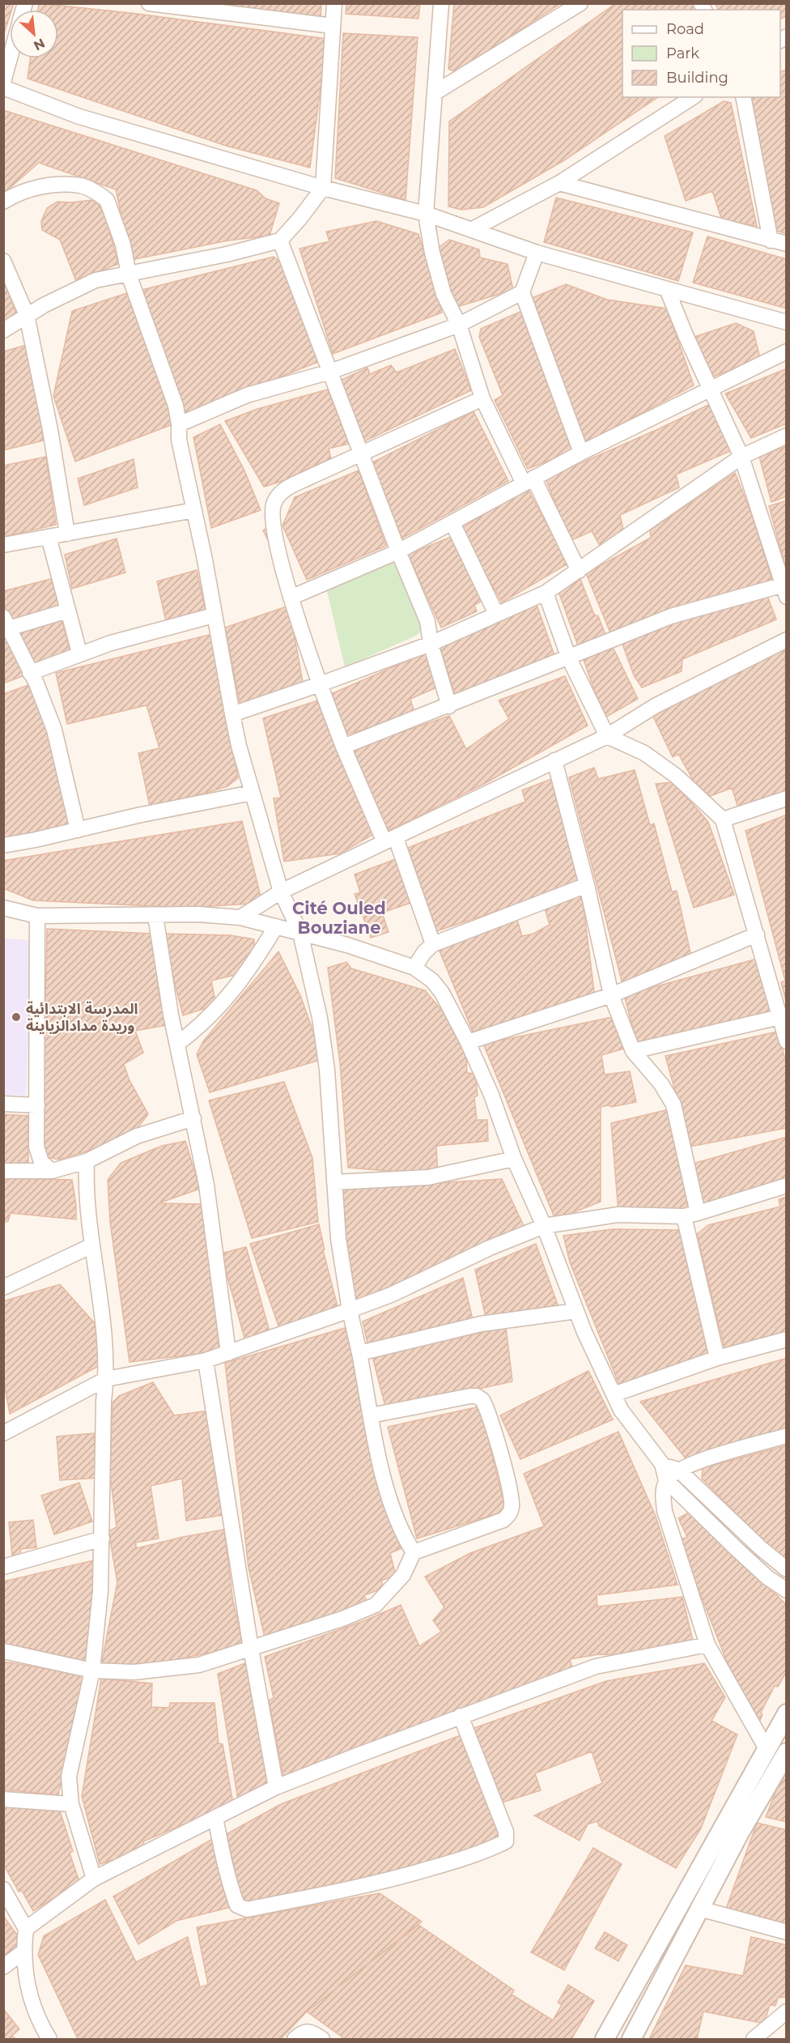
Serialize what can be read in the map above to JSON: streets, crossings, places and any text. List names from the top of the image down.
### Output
{
  "districts": ["Cité Ouled Bouziane"],
  "places": ["المدرسة الابتدائية وريدة مدادالزياينة"],
  "legend": ["Road", "Park", "Building"],
  "north": "bottom right"
}
